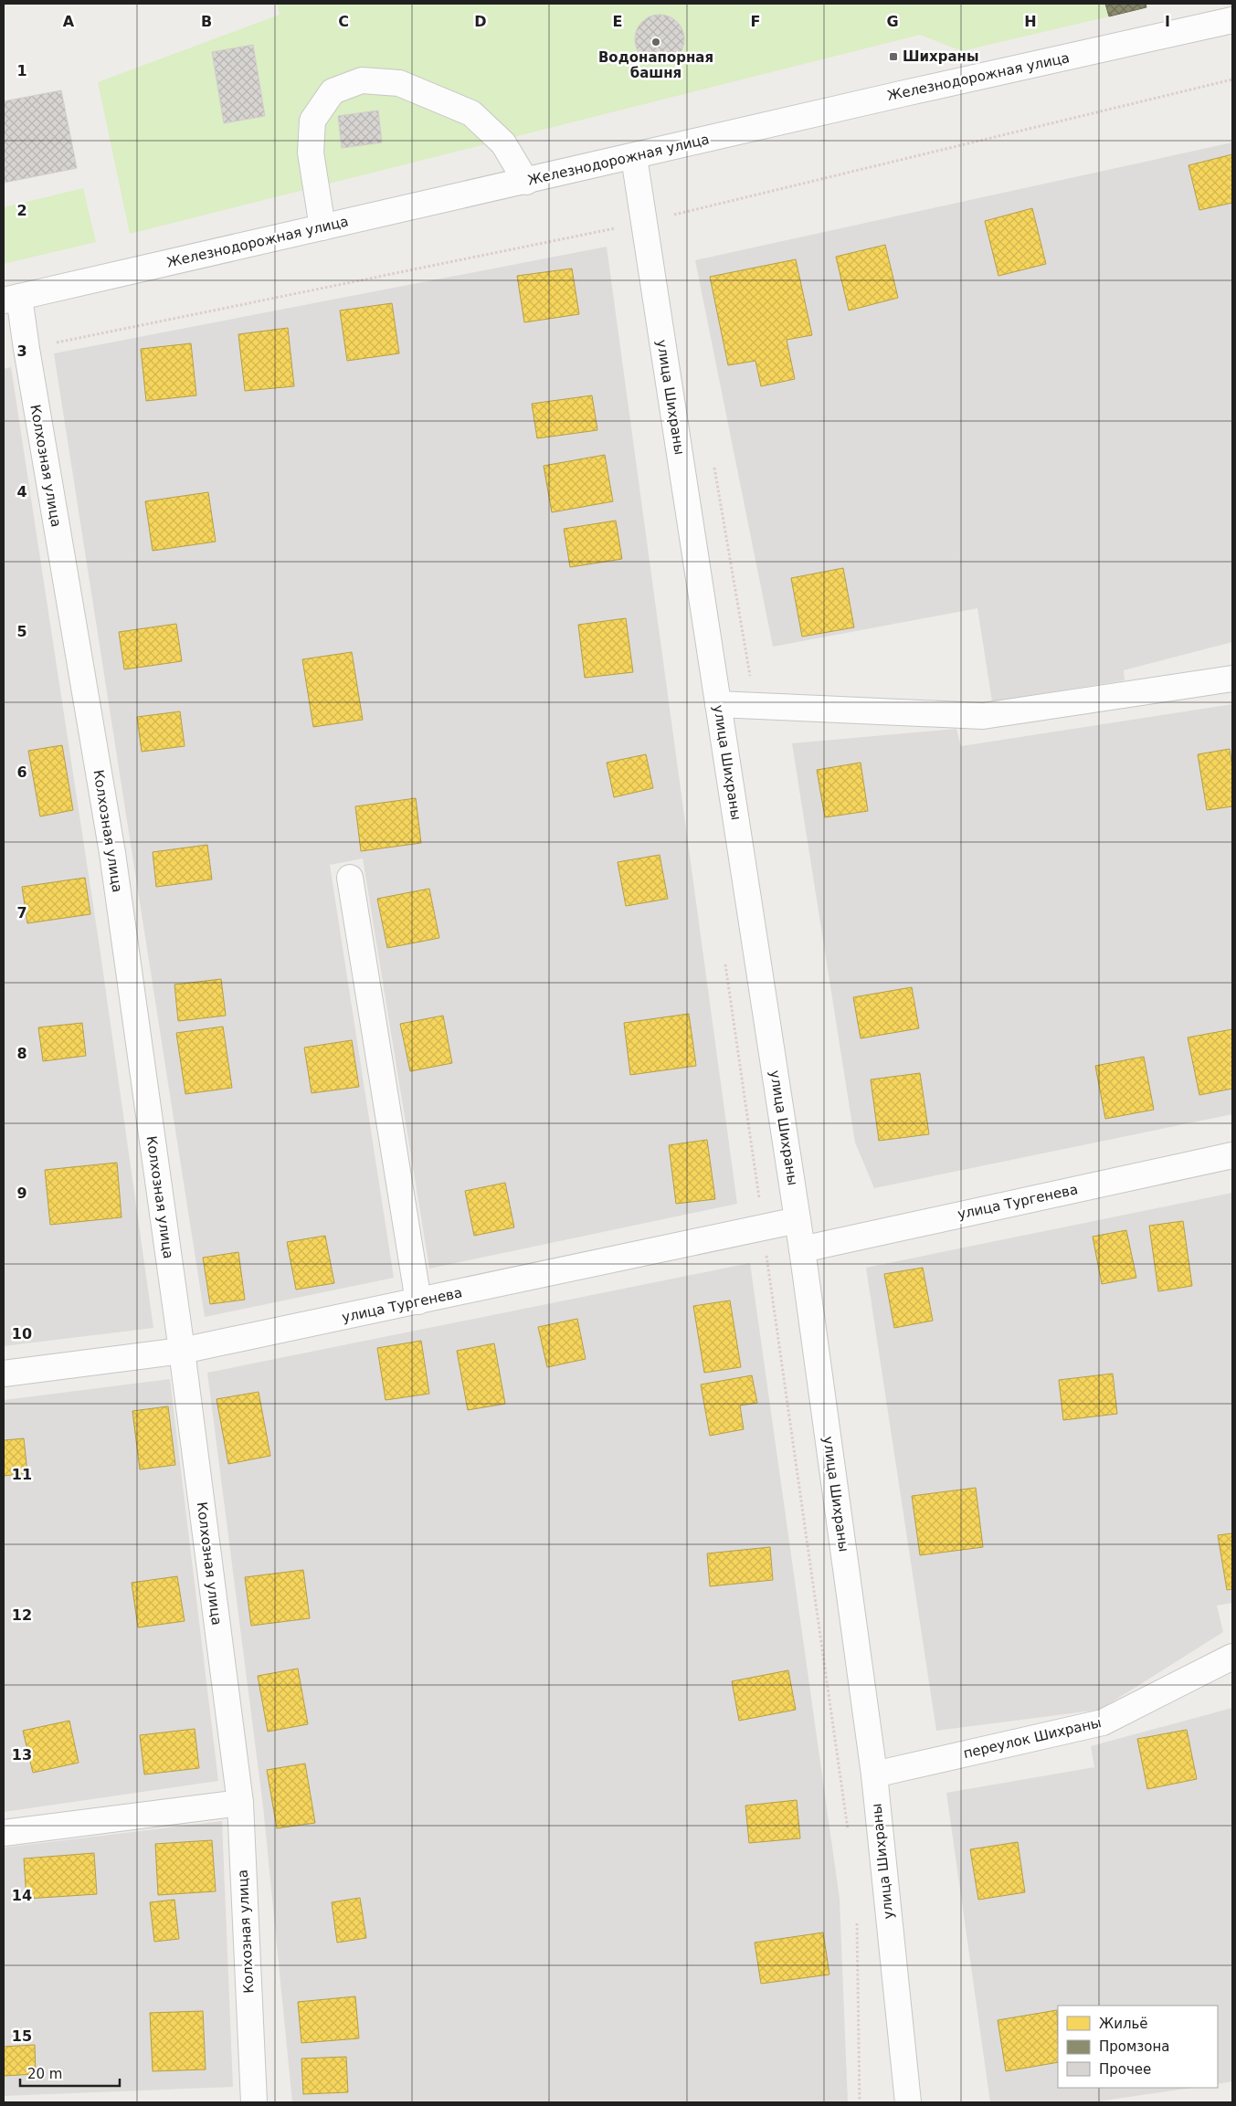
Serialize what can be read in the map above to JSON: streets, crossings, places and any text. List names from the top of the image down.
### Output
{
  "streets": {
    "street": [
      "Железнодорожная улица",
      "улица Шихраны",
      "Колхозная улица",
      "улица Тургенева",
      "переулок Шихраны"
    ]
  },
  "crossings": [
    ["Железнодорожная улица", "улица Шихраны"],
    ["Железнодорожная улица", "Колхозная улица"],
    ["улица Шихраны", "улица Тургенева"],
    ["улица Шихраны", "переулок Шихраны"],
    ["Колхозная улица", "улица Тургенева"]
  ],
  "places": {
    "other": ["Водонапорная башня"],
    "transit": ["Шихраны"]
  },
  "legend": ["Жильё", "Промзона", "Прочее"],
  "scale_bar": "20 m",
  "grid": {
    "columns": [
      "A",
      "B",
      "C",
      "D",
      "E",
      "F",
      "G",
      "H",
      "I"
    ],
    "rows": [
      "1",
      "2",
      "3",
      "4",
      "5",
      "6",
      "7",
      "8",
      "9",
      "10",
      "11",
      "12",
      "13",
      "14",
      "15"
    ]
  }
}
